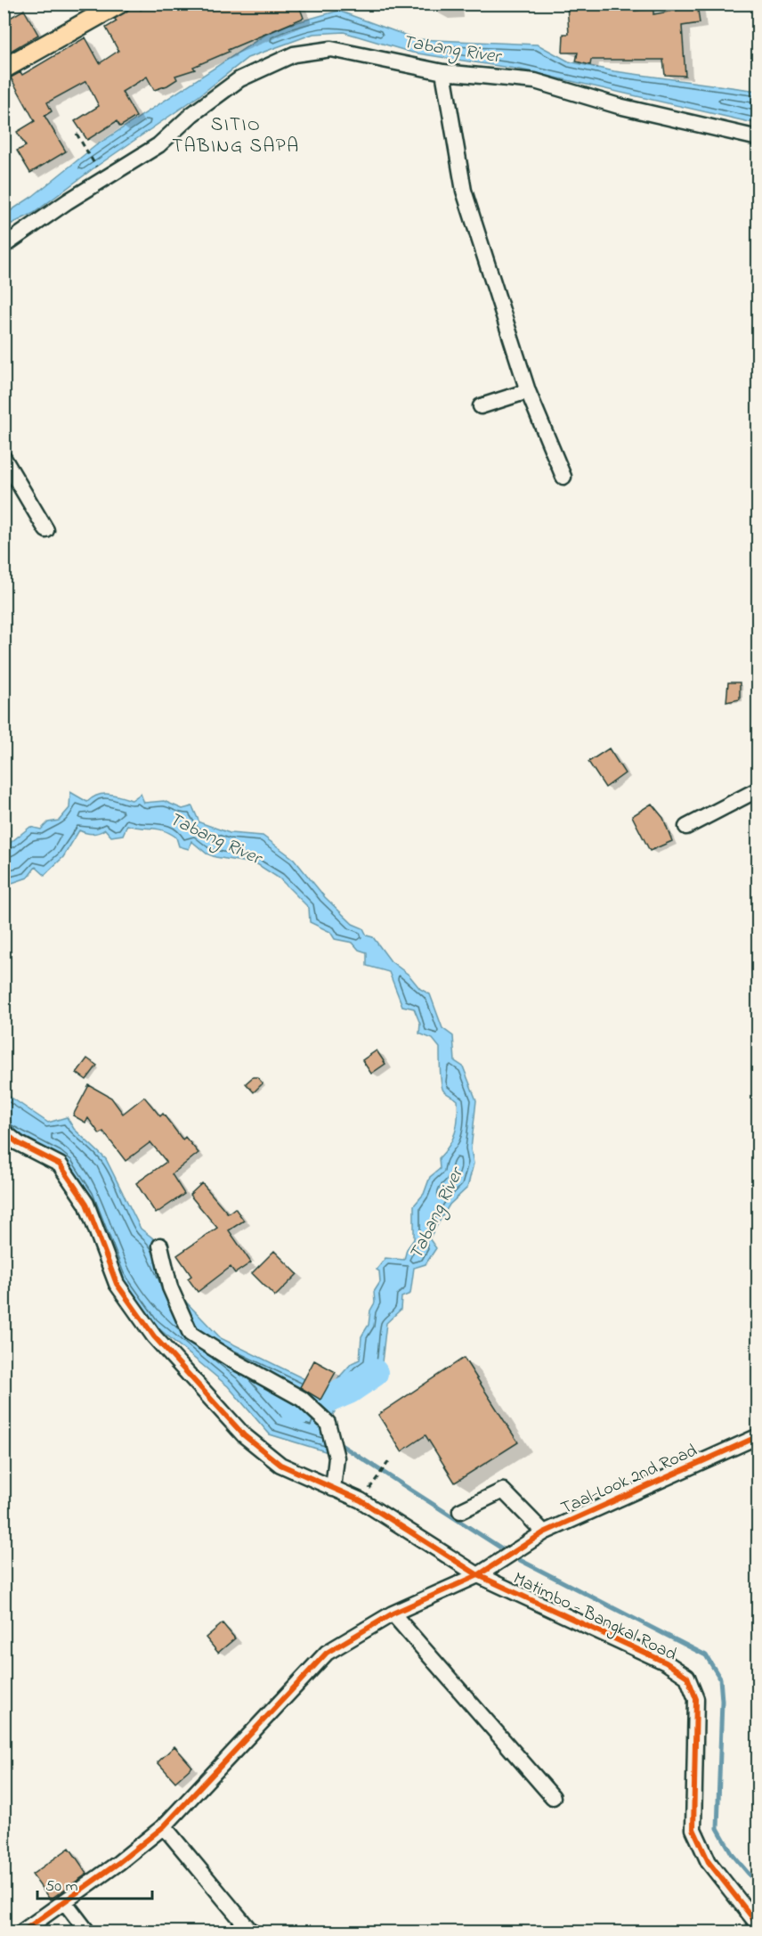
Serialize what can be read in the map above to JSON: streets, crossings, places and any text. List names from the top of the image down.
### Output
{
  "streets": {
    "street": ["Taal-Look 2nd Road", "Matimbo - Bangkal Road"]
  },
  "crossings": [
    ["Taal-Look 2nd Road", "Matimbo - Bangkal Road"]
  ],
  "districts": ["SITIO TABING SAPA"],
  "water": ["Tabang River"],
  "scale_bar": "50 m"
}
